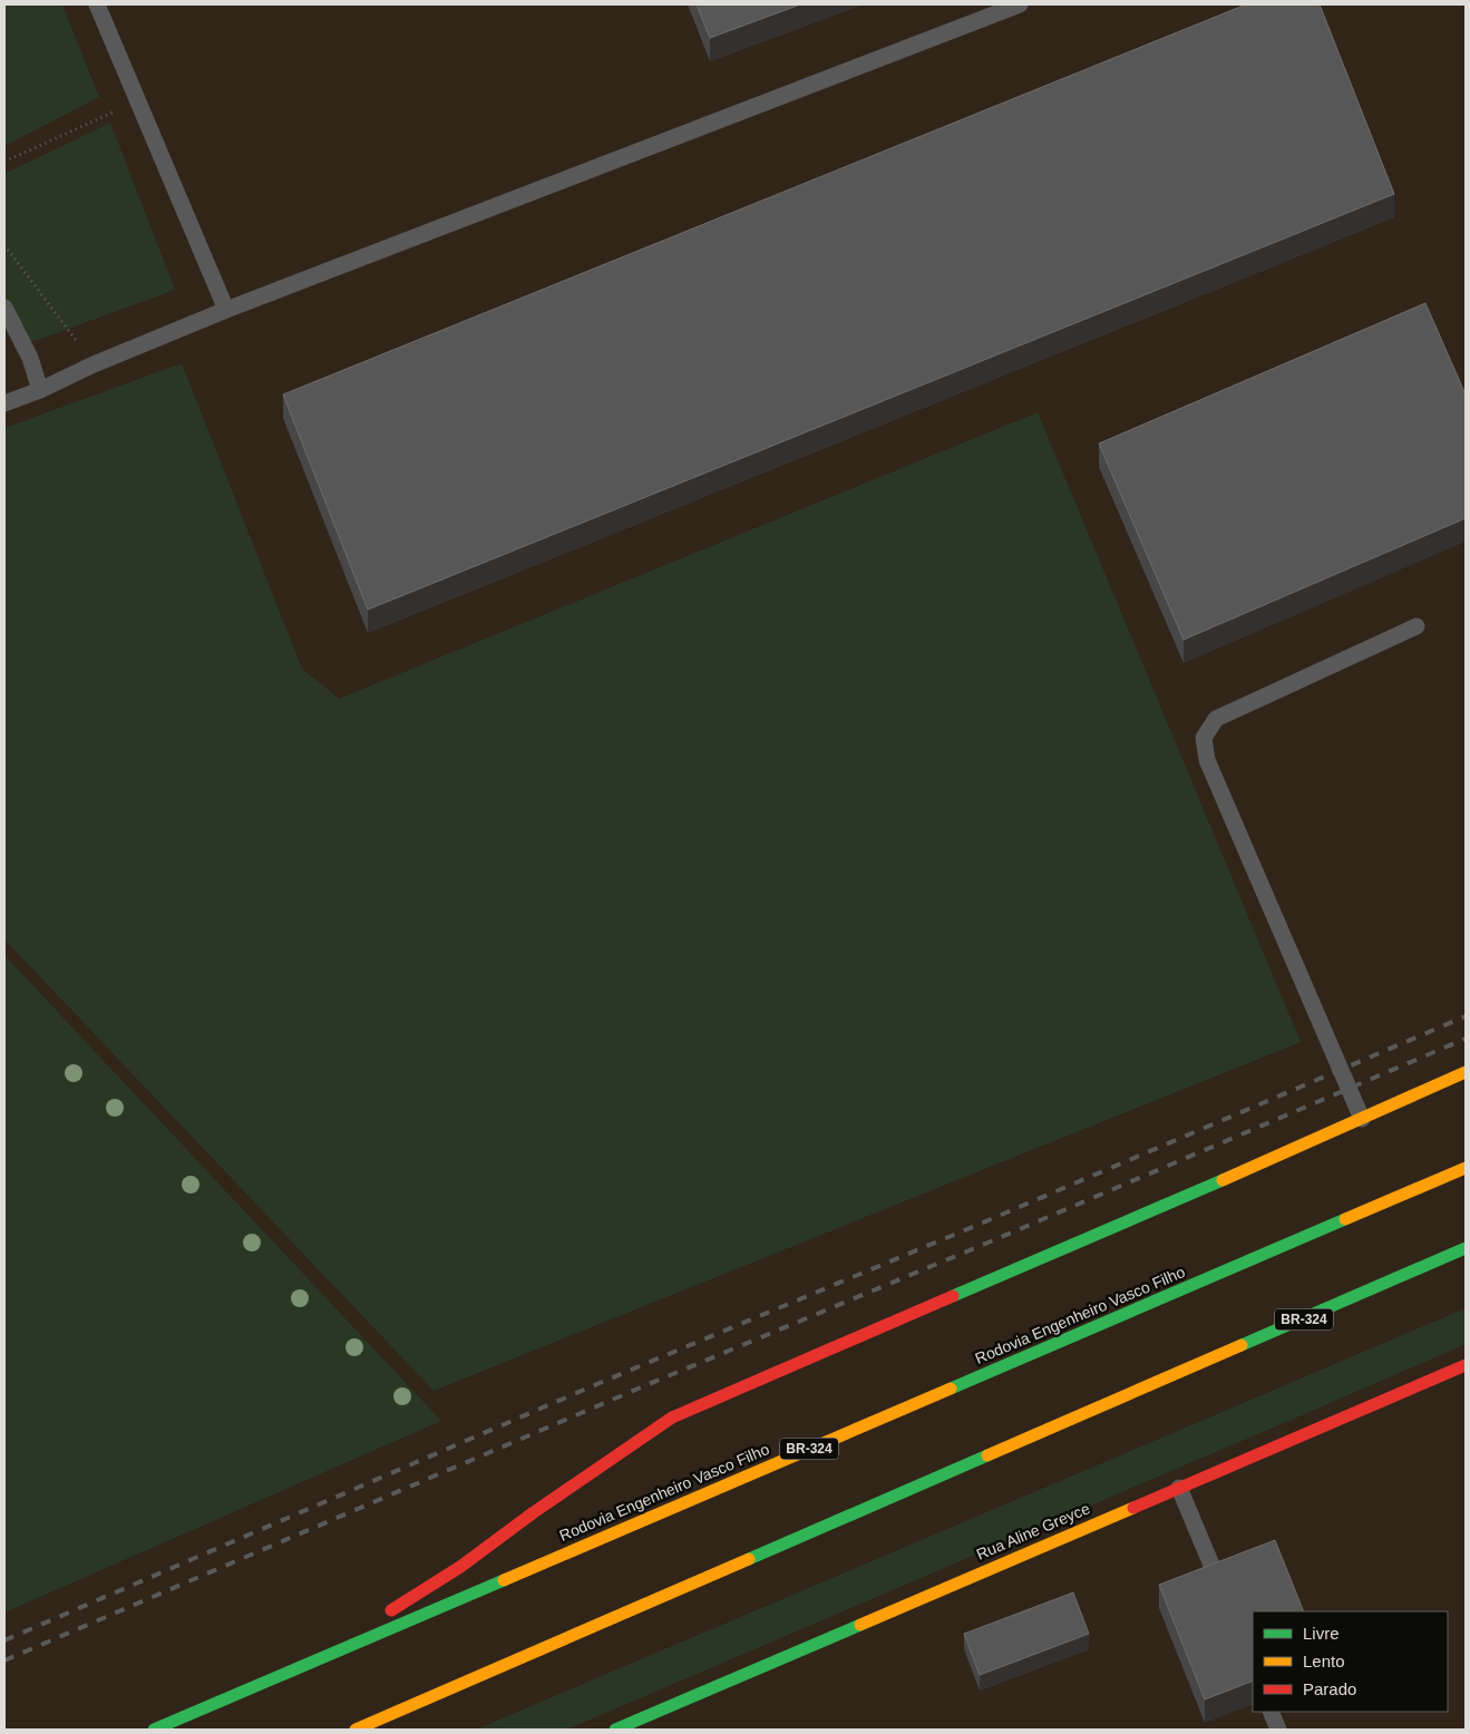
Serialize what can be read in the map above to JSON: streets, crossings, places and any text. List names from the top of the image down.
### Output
{
  "streets": {
    "main road": ["Rodovia Engenheiro Vasco Filho", "BR-324", "Rua Aline Greyce"]
  },
  "legend": ["Livre", "Lento", "Parado"]
}
